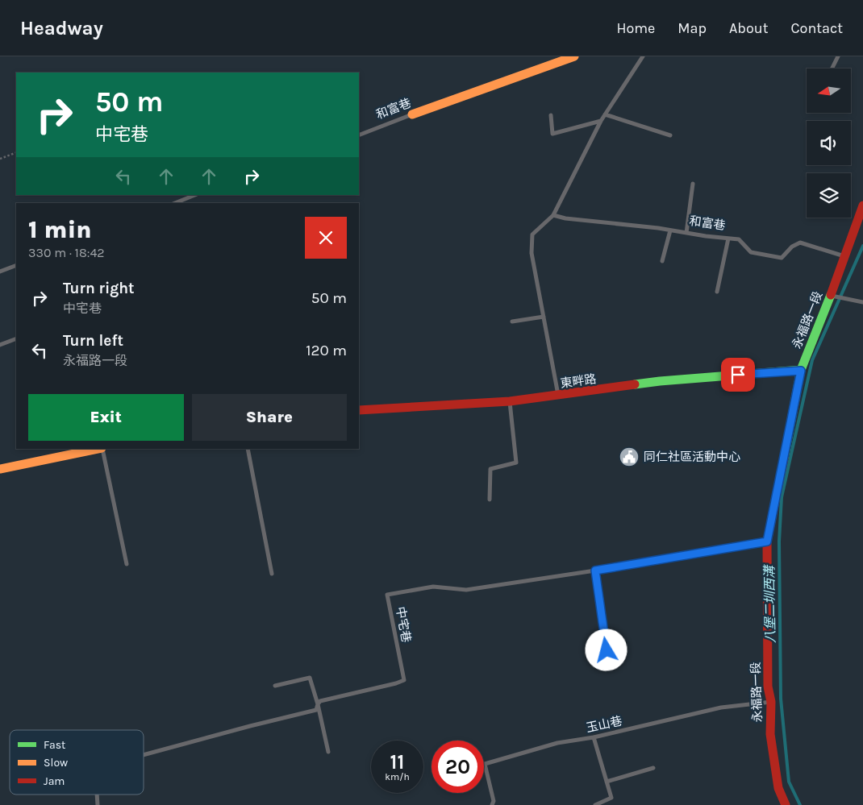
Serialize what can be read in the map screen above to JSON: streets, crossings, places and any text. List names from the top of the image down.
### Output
{
  "streets": {
    "street": ["和富巷", "永福路一段", "東畔路"],
    "lane": ["中宅巷", "玉山巷"]
  },
  "crossings": [
    ["和富巷", "永福路一段"],
    ["永福路一段", "東畔路"],
    ["永福路一段", "中宅巷"],
    ["永福路一段", "玉山巷"]
  ],
  "water": ["八堡二圳西溝"],
  "places": {
    "public building": ["同仁社區活動中心"]
  },
  "legend": ["Fast", "Slow", "Jam"],
  "north": "left",
  "page": {
    "header": "Headway",
    "nav": [
      "Home",
      "Map",
      "About",
      "Contact"
    ],
    "turn": ["50 m", "中宅巷"],
    "heading": ["1 min", "330 m · 18:42"],
    "list": [
      {
        "name": "Turn right",
        "note": "中宅巷",
        "value": "50 m"
      },
      {
        "name": "Turn left",
        "note": "永福路一段",
        "value": "120 m"
      }
    ],
    "buttons": ["Exit", "Share"],
    "speed": "11 km/h",
    "limit": "20"
  }
}
